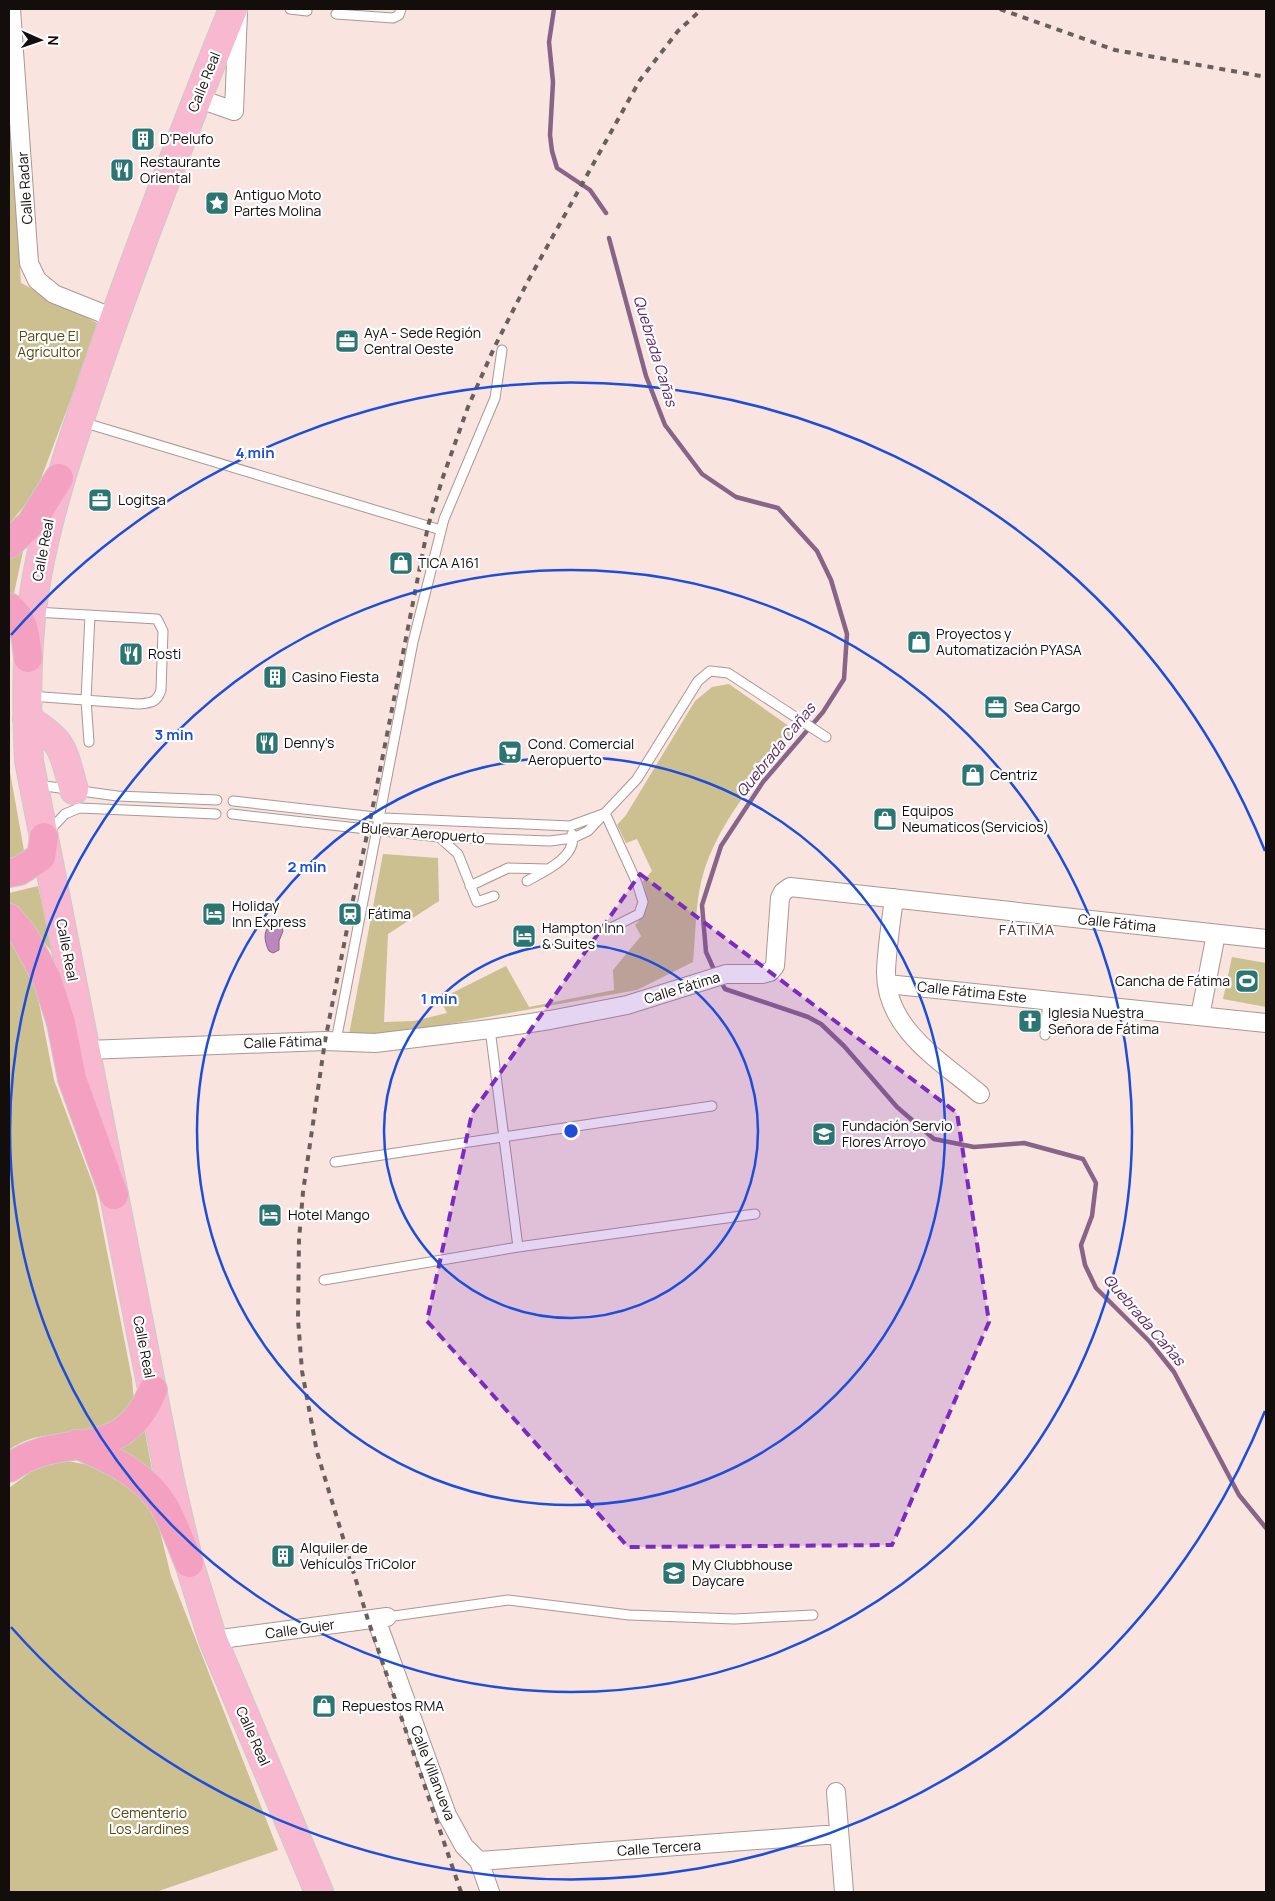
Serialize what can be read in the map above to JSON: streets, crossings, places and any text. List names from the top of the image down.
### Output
{
  "streets": {
    "main road": ["Calle Real"],
    "street": [
      "Calle Radar",
      "Calle Fátima",
      "Calle Fátima Este",
      "Calle Guier",
      "Calle Villanueva",
      "Calle Tercera"
    ],
    "lane": ["Bulevar Aeropuerto"]
  },
  "crossings": [
    ["Calle Real", "Calle Radar"],
    ["Calle Real", "Calle Fátima"],
    ["Calle Real", "Calle Guier"],
    ["Calle Guier", "Calle Villanueva"],
    ["Calle Villanueva", "Calle Tercera"]
  ],
  "districts": ["FÁTIMA"],
  "water": ["Quebrada Cañas"],
  "parks": ["Parque El Agricultor", "Cementerio Los Jardines"],
  "places": {
    "building": ["D'Pelufo", "Casino Fiesta", "Alquiler de Vehículos TriColor"],
    "restaurant": ["Restaurante Oriental", "Rosti", "Denny's"],
    "place": ["Antiguo Moto Partes Molina"],
    "office": ["AyA - Sede Región Central Oeste", "Logitsa", "Sea Cargo"],
    "shop": [
      "TICA A161",
      "Proyectos y Automatización PYASA",
      "Centriz",
      "Equipos Neumaticos(Servicios)",
      "Repuestos RMA"
    ],
    "supermarket": ["Cond. Comercial Aeropuerto"],
    "hotel": ["Holiday Inn Express", "Hampton Inn & Suites", "Hotel Mango"],
    "station": ["Fátima"],
    "sports": ["Cancha de Fátima"],
    "church": ["Iglesia Nuestra Señora de Fátima"],
    "school or university": ["Fundación Servio Flores Arroyo", "My Clubbhouse Daycare"]
  },
  "north": "right",
  "rings": [
    "4 min",
    "3 min",
    "2 min",
    "1 min"
  ]
}
